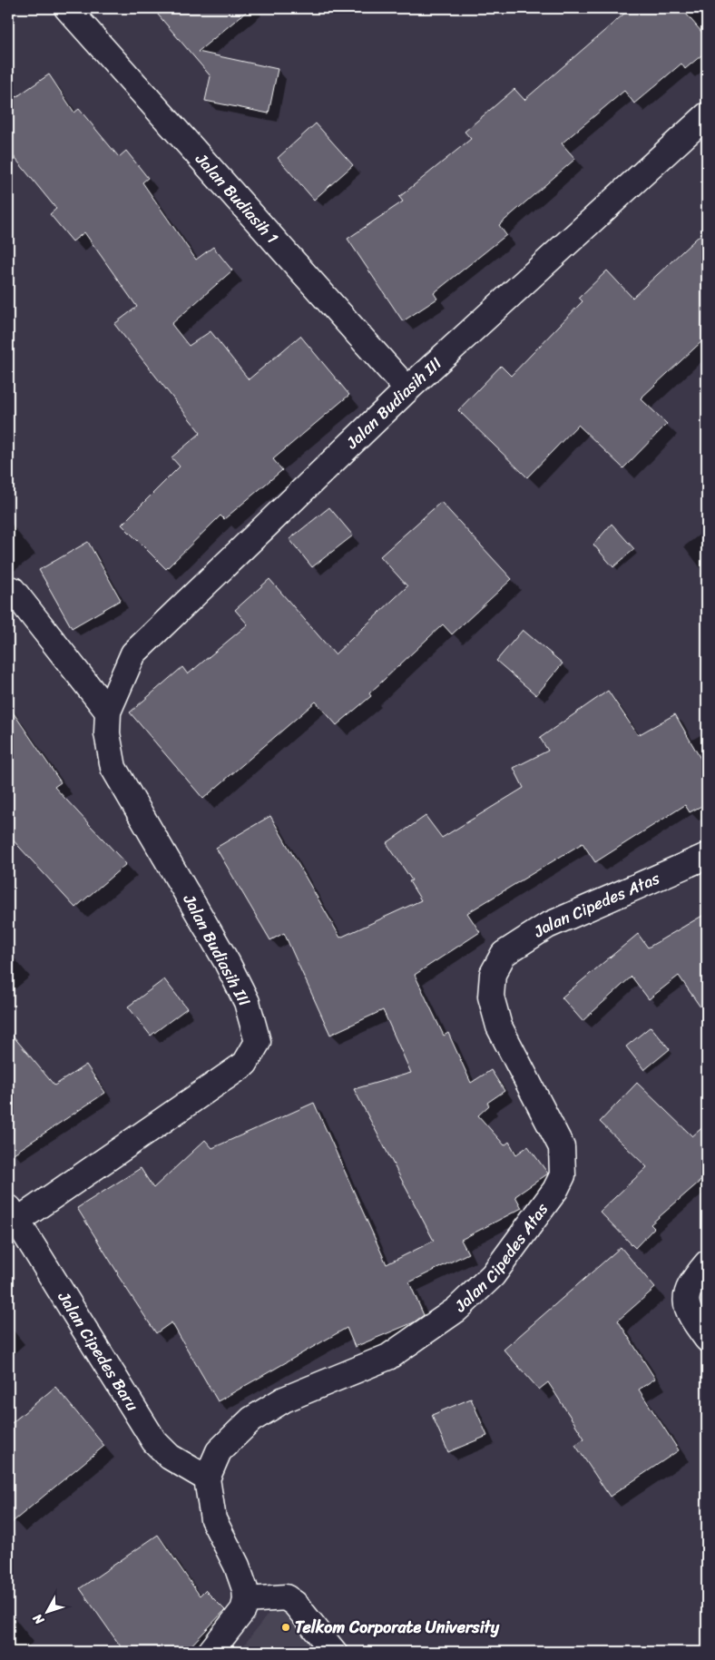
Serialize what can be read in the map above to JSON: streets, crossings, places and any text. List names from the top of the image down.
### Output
{
  "streets": {
    "street": [
      "Jalan Budiasih 1",
      "Jalan Budiasih III",
      "Jalan Cipedes Atas",
      "Jalan Cipedes Baru"
    ]
  },
  "crossings": [
    ["Jalan Budiasih 1", "Jalan Budiasih III"],
    ["Jalan Budiasih III", "Jalan Cipedes Baru"],
    ["Jalan Cipedes Atas", "Jalan Cipedes Baru"]
  ],
  "places": ["Telkom Corporate University"],
  "north": "bottom left"
}
